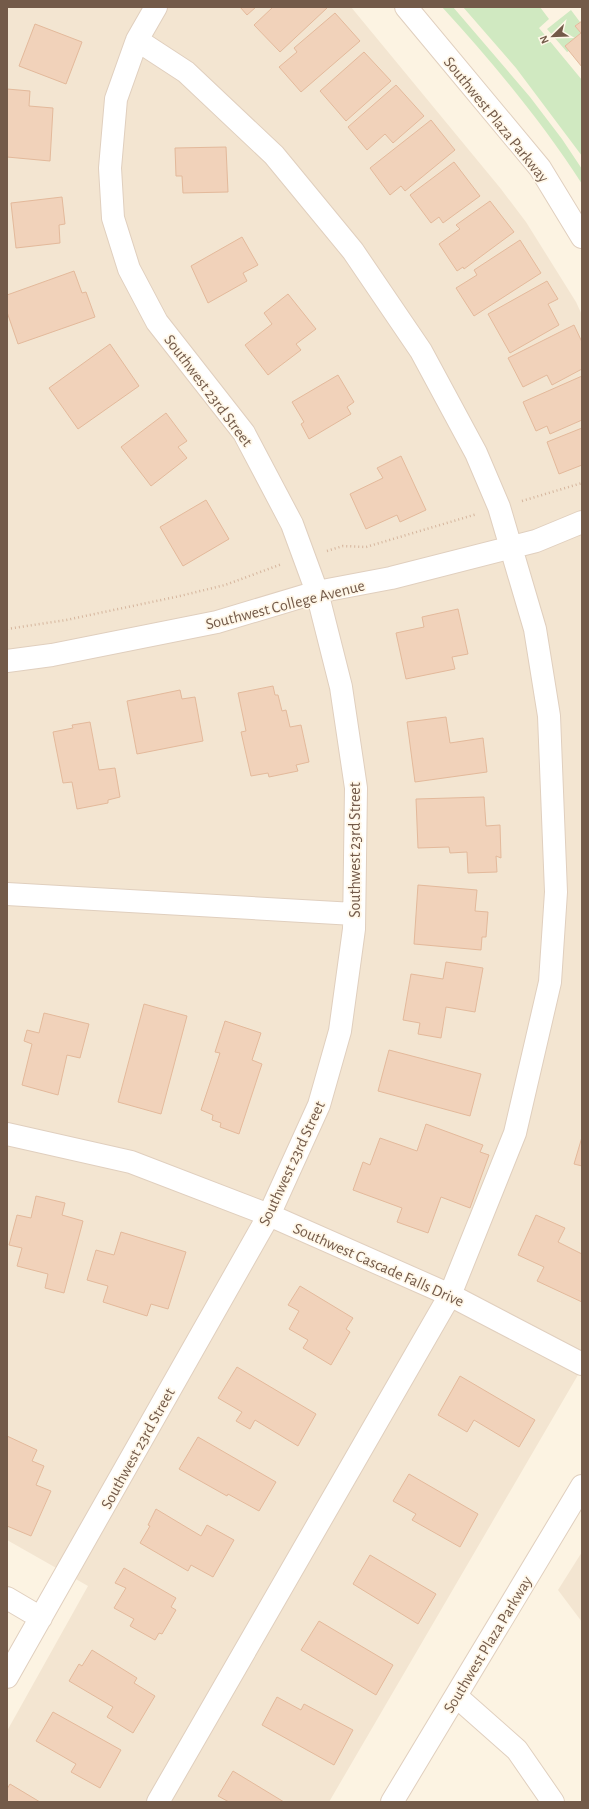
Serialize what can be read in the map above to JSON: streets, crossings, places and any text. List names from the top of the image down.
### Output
{
  "streets": {
    "street": [
      "Southwest Plaza Parkway",
      "Southwest 23rd Street",
      "Southwest College Avenue",
      "Southwest Cascade Falls Drive"
    ]
  },
  "crossings": [
    ["Southwest 23rd Street", "Southwest College Avenue"],
    ["Southwest 23rd Street", "Southwest Cascade Falls Drive"]
  ],
  "north": "bottom left"
}
